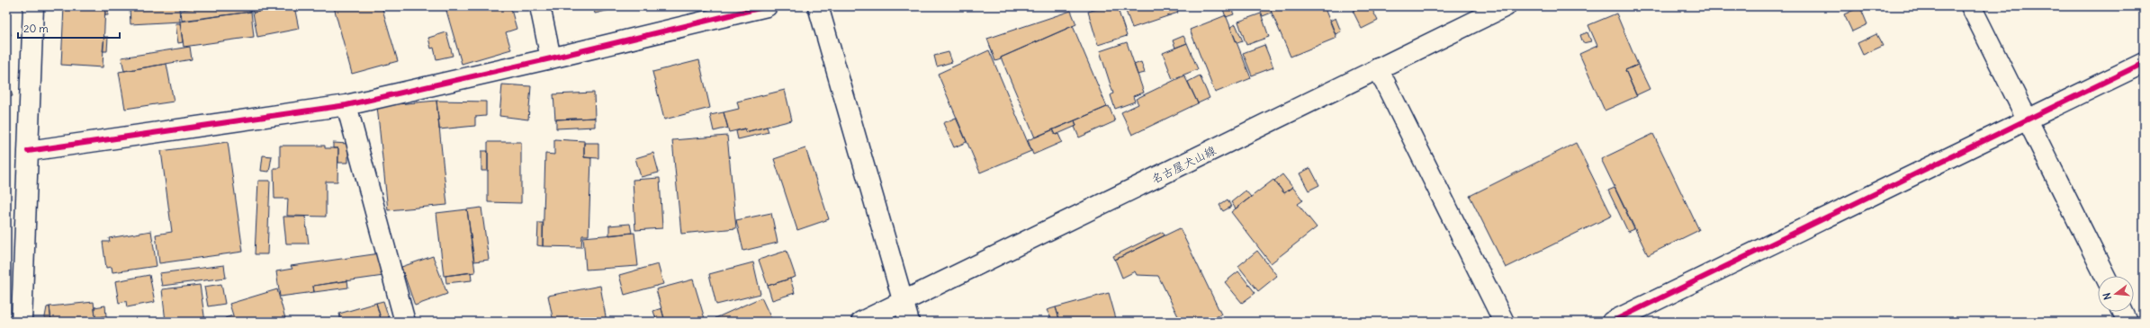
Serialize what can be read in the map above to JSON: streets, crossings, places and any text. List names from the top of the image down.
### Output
{
  "streets": {
    "street": ["名古屋犬山線"]
  },
  "scale_bar": "20 m",
  "north": "left"
}
